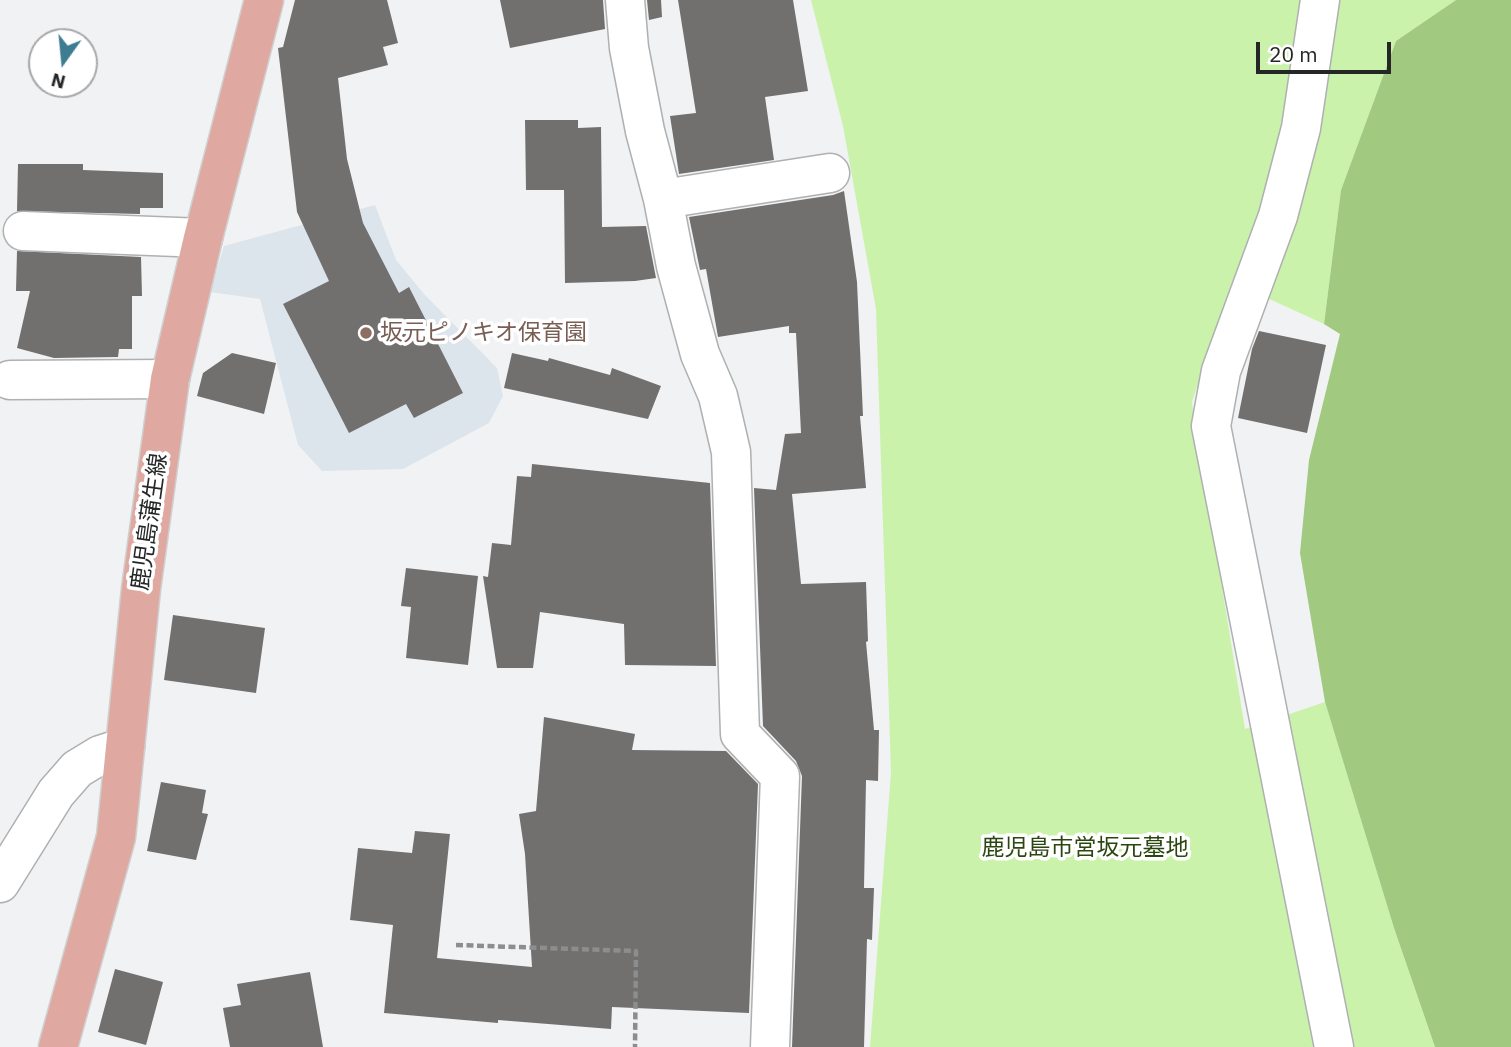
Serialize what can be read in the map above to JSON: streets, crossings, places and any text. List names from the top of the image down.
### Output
{
  "streets": {
    "main road": ["鹿児島蒲生線"]
  },
  "parks": ["鹿児島市営坂元墓地"],
  "places": ["坂元ピノキオ保育園"],
  "scale_bar": "20 m",
  "north": "bottom"
}
